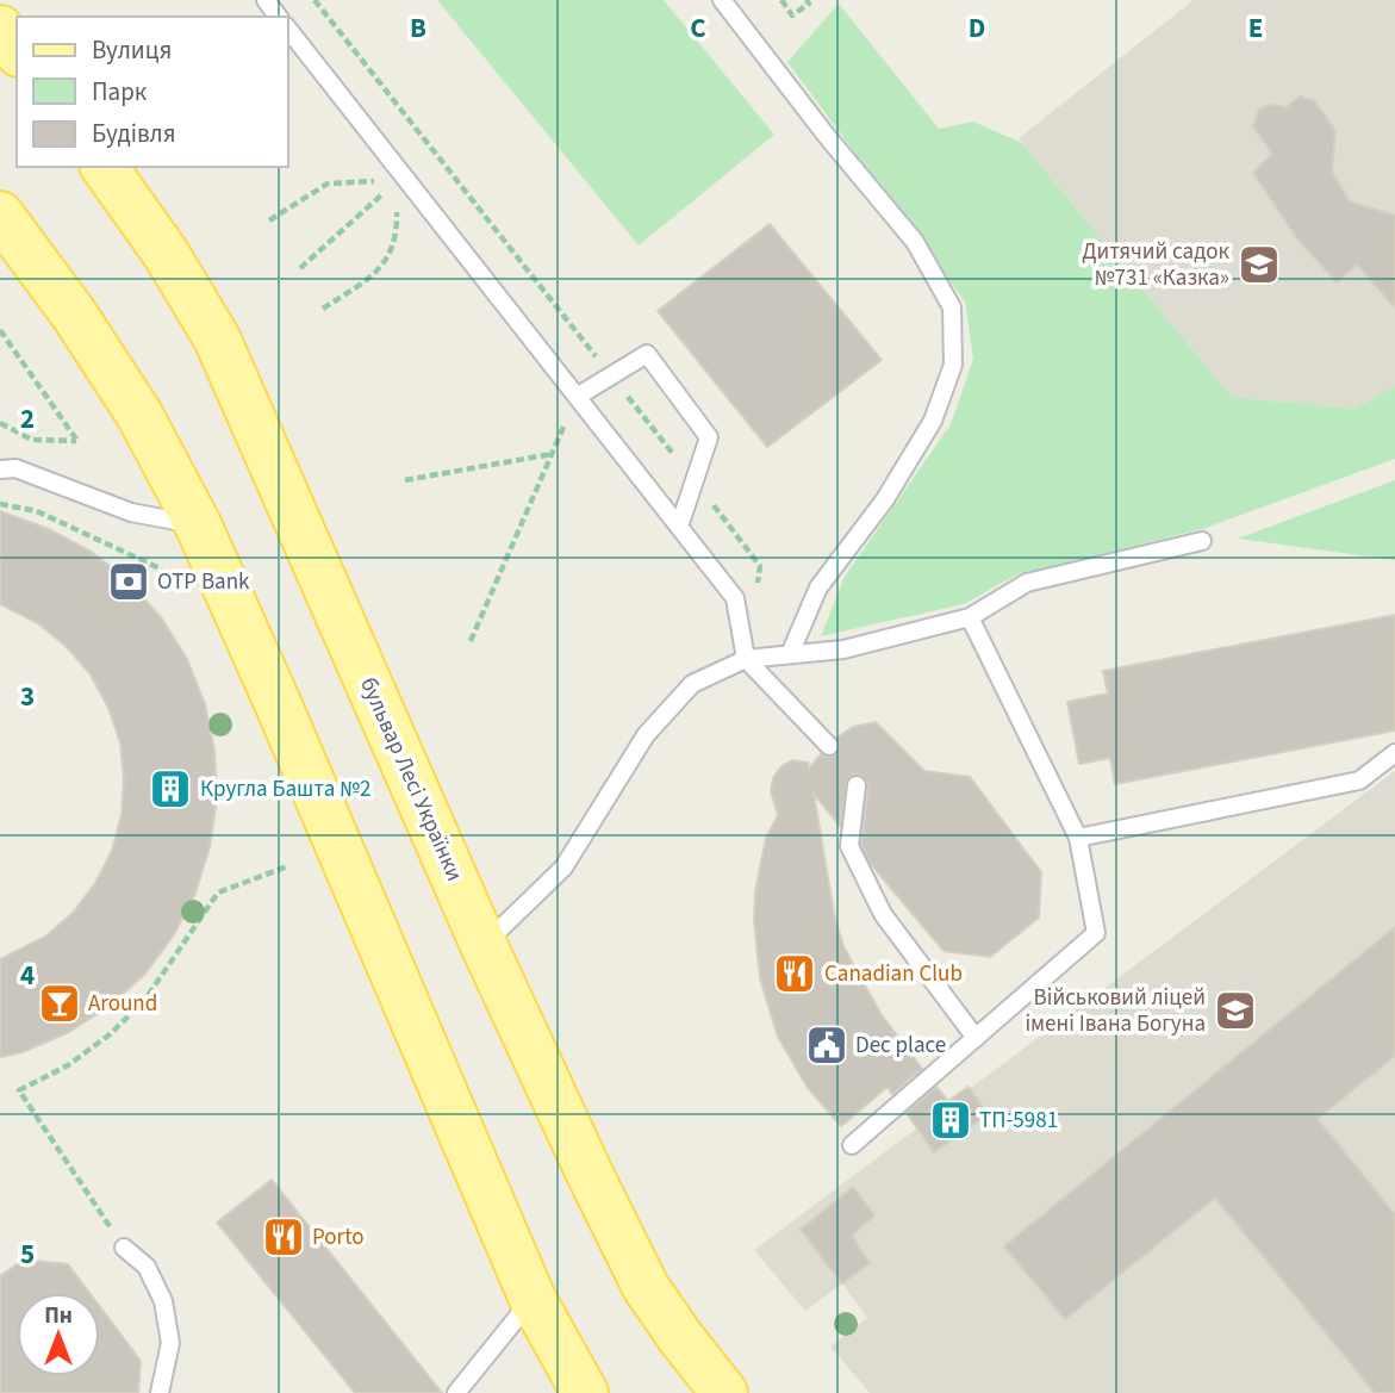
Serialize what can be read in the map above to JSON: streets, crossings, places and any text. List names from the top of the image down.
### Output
{
  "streets": {
    "main road": ["бульвар Лесі Українки"]
  },
  "places": {
    "school or university": ["Дитячий садок №731 «Казка»", "Військовий ліцей імені Івана Богуна"],
    "bank": ["OTP Bank"],
    "building": ["Кругла Башта №2", "ТП-5981"],
    "restaurant": ["Canadian Club", "Porto"],
    "bar": ["Around"],
    "public building": ["Dec place"]
  },
  "legend": ["Вулиця", "Парк", "Будівля"],
  "north": "top",
  "grid": {
    "columns": [
      "B",
      "C",
      "D",
      "E"
    ],
    "rows": [
      "2",
      "3",
      "4",
      "5"
    ]
  }
}
